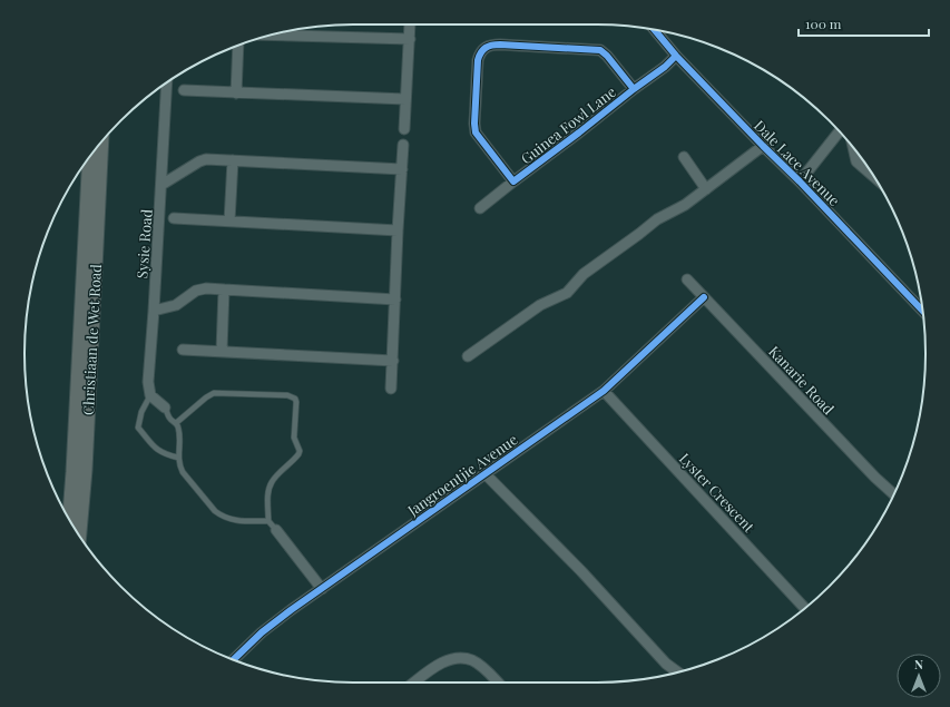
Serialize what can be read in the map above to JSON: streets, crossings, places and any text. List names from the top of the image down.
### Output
{
  "streets": {
    "main road": ["Christiaan de Wet Road"],
    "street": [
      "Guinea Fowl Lane",
      "Dale Lace Avenue",
      "Sysie Road",
      "Kanarie Road",
      "Jangroentjie Avenue",
      "Lyster Crescent"
    ]
  },
  "crossings": [
    ["Guinea Fowl Lane", "Dale Lace Avenue"],
    ["Kanarie Road", "Jangroentjie Avenue"],
    ["Jangroentjie Avenue", "Lyster Crescent"]
  ],
  "scale_bar": "100 m",
  "north": "top"
}
